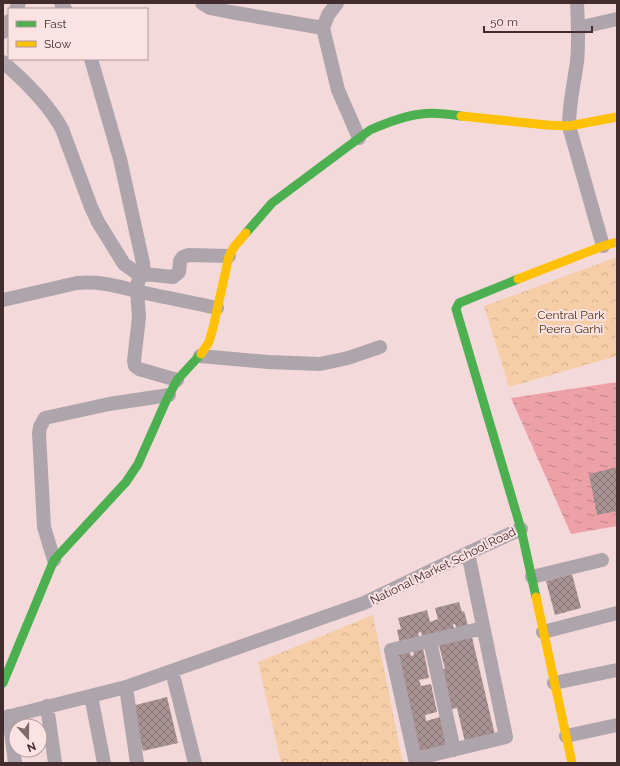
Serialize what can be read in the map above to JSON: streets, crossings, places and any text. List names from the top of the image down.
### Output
{
  "streets": {
    "street": ["National Market School Road"]
  },
  "parks": ["Central Park Peera Garhi"],
  "legend": ["Fast", "Slow"],
  "scale_bar": "50 m",
  "north": "bottom"
}
